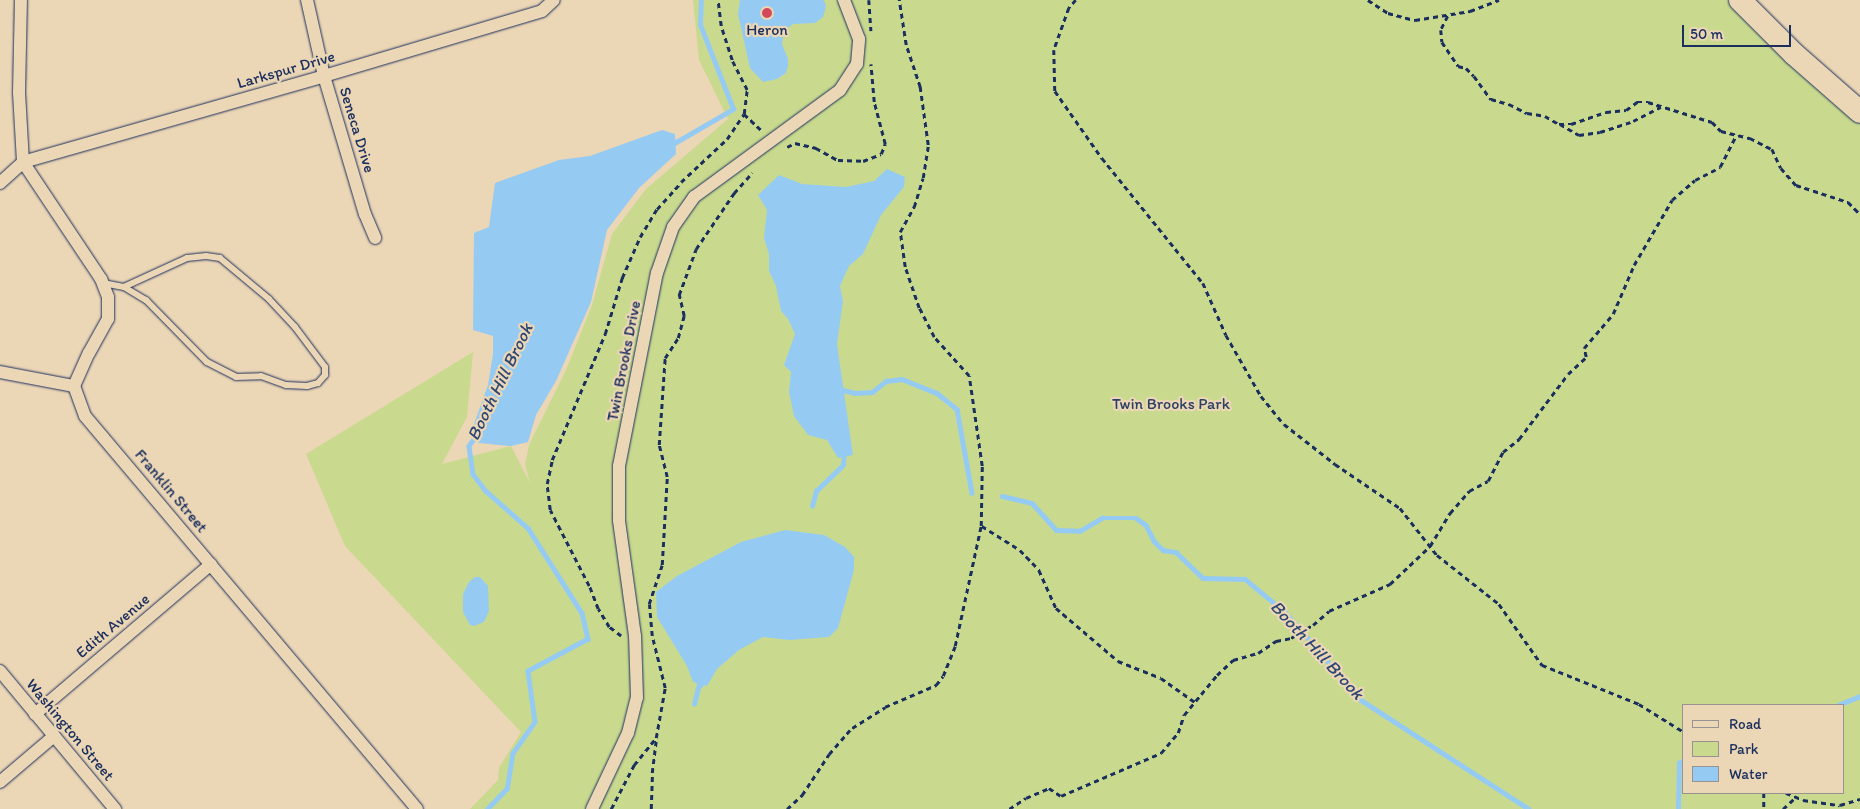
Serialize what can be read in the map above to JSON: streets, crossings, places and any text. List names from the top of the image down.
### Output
{
  "streets": {
    "street": [
      "Larkspur Drive",
      "Seneca Drive",
      "Twin Brooks Drive",
      "Franklin Street",
      "Edith Avenue",
      "Washington Street"
    ]
  },
  "crossings": [
    ["Larkspur Drive", "Seneca Drive"],
    ["Franklin Street", "Edith Avenue"],
    ["Edith Avenue", "Washington Street"]
  ],
  "water": ["Booth Hill Brook"],
  "parks": ["Twin Brooks Park"],
  "places": ["Heron"],
  "legend": ["Road", "Park", "Water"],
  "scale_bar": "50 m"
}
